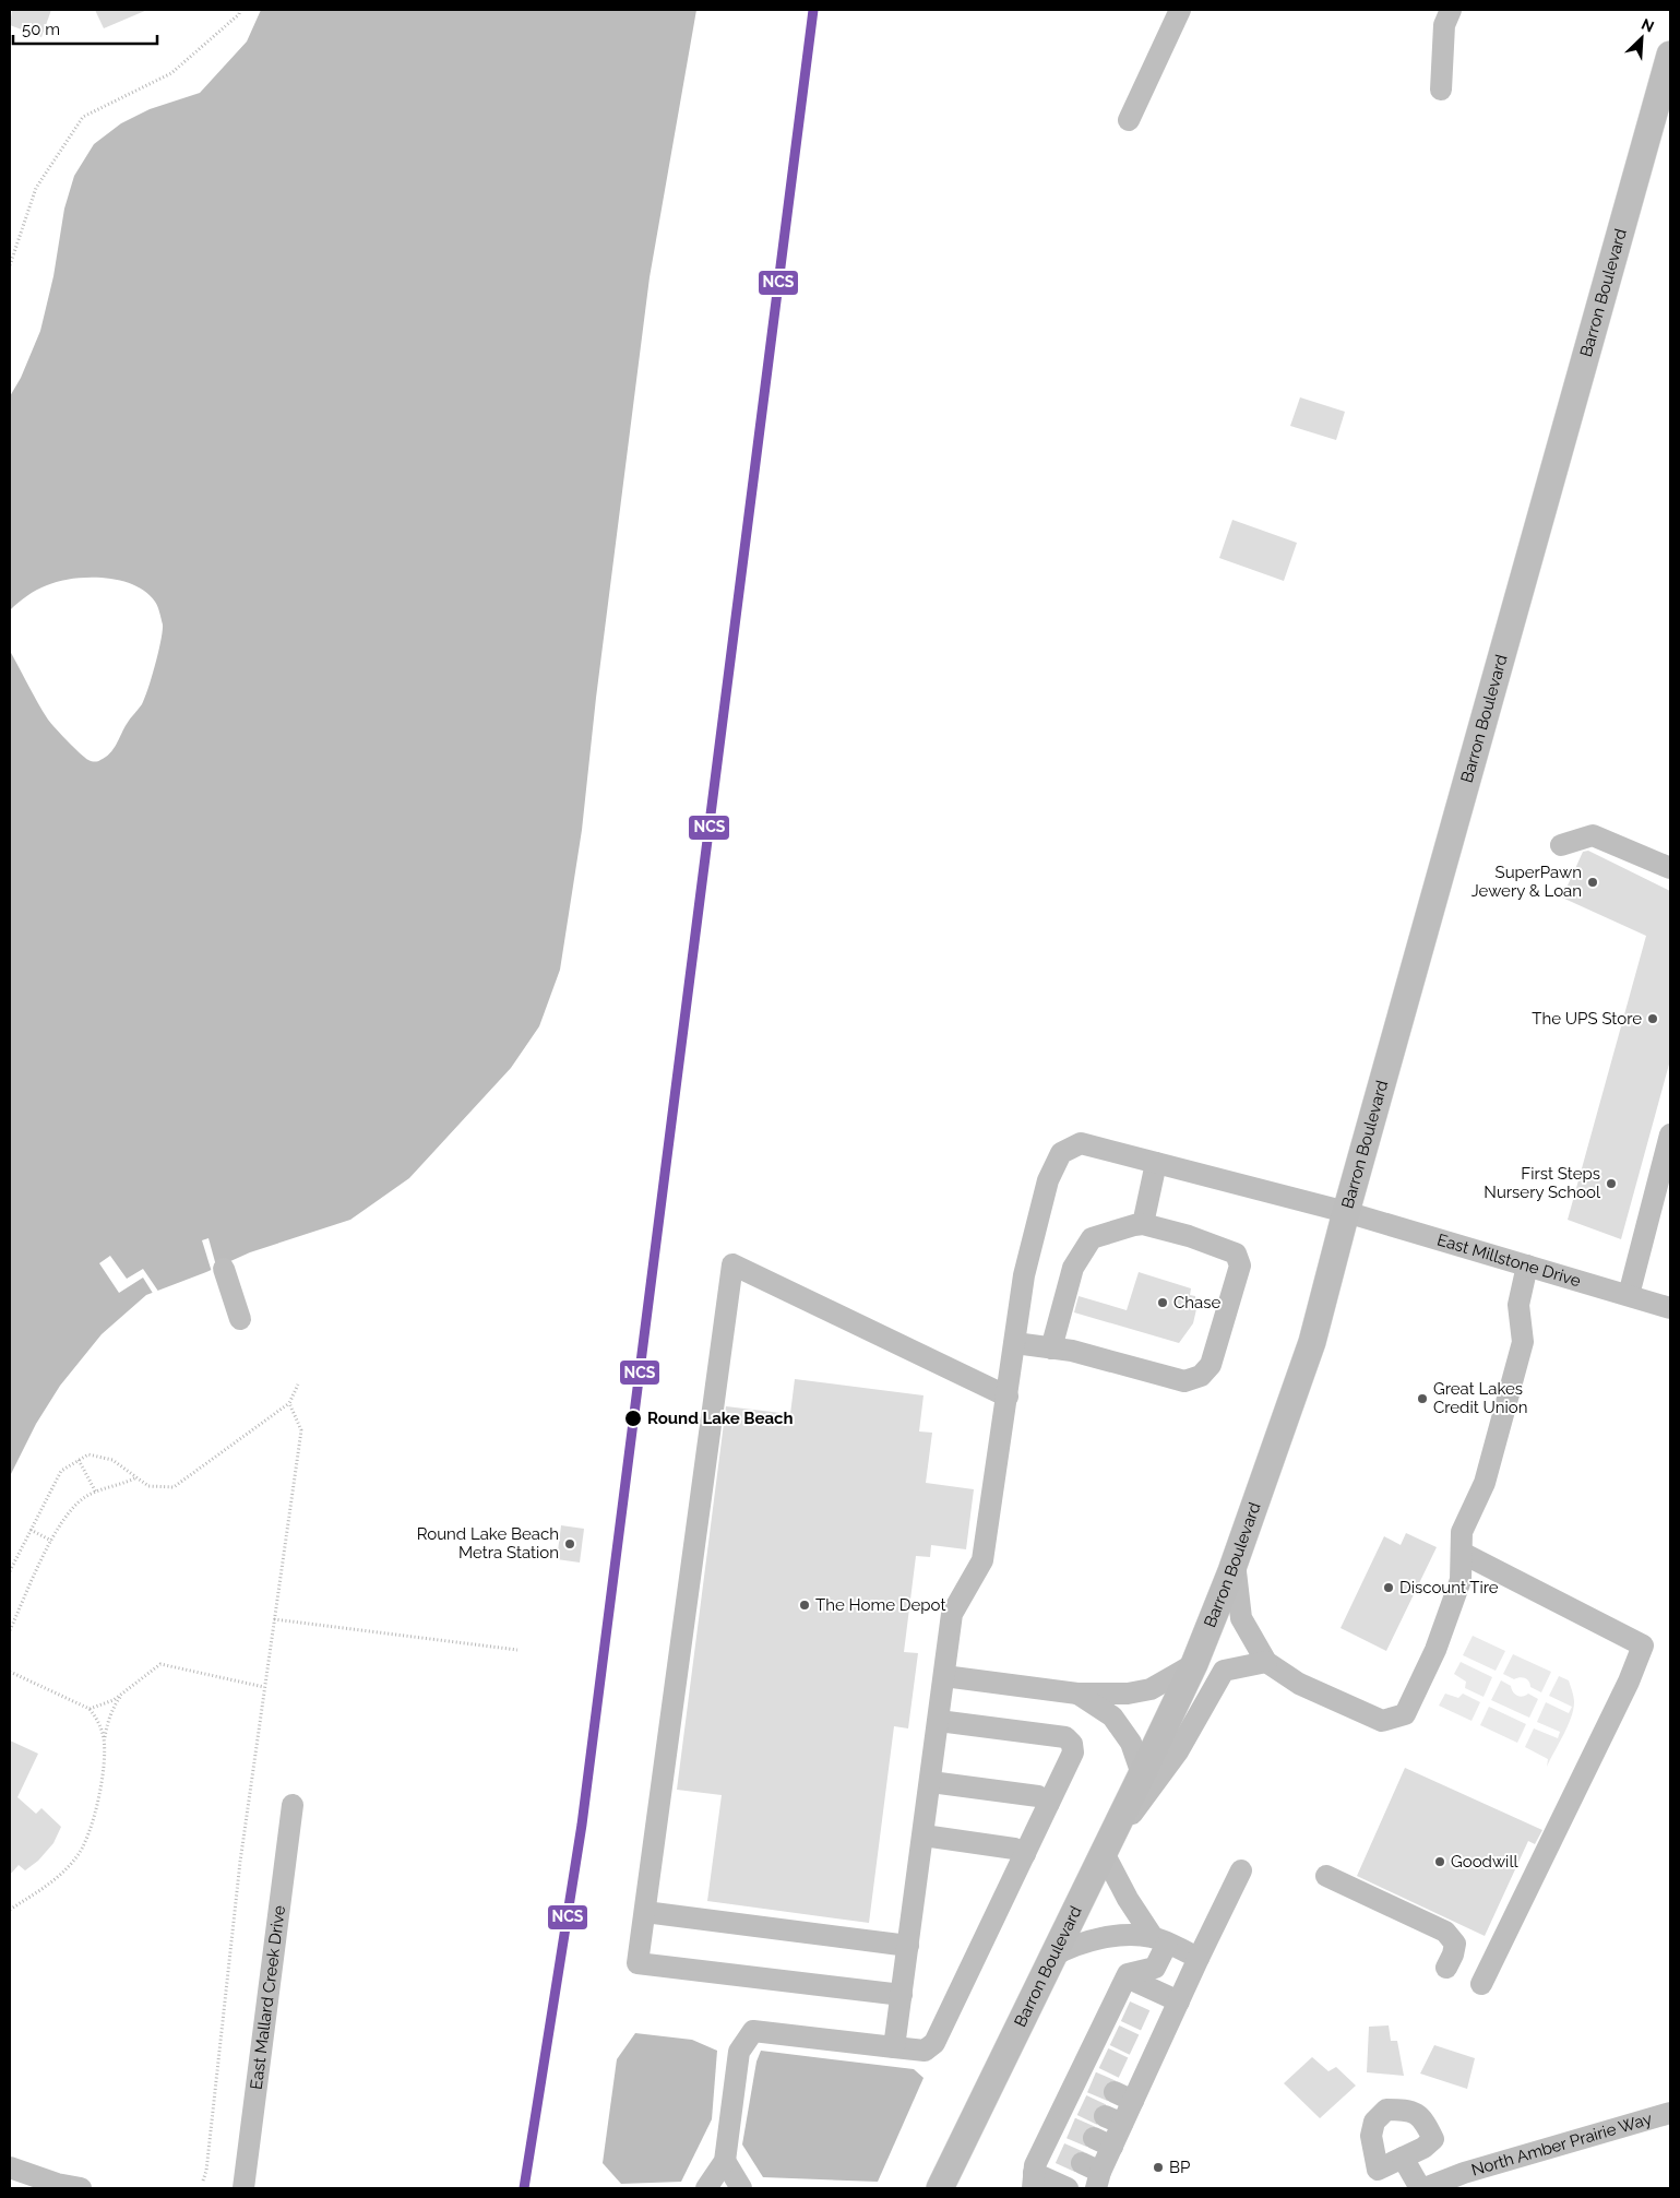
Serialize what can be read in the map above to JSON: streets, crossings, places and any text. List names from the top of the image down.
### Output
{
  "streets": {
    "main road": ["Barron Boulevard"],
    "street": ["East Millstone Drive", "East Mallard Creek Drive", "North Amber Prairie Way"]
  },
  "crossings": [
    ["Barron Boulevard", "East Millstone Drive"]
  ],
  "places": [
    "SuperPawn Jewery & Loan",
    "The UPS Store",
    "First Steps Nursery School",
    "Chase",
    "Great Lakes Credit Union",
    "Round Lake Beach",
    "Round Lake Beach Metra Station",
    "Discount Tire",
    "The Home Depot",
    "Goodwill",
    "BP"
  ],
  "lines": ["transit line NCS"],
  "scale_bar": "50 m",
  "north": "top right"
}
